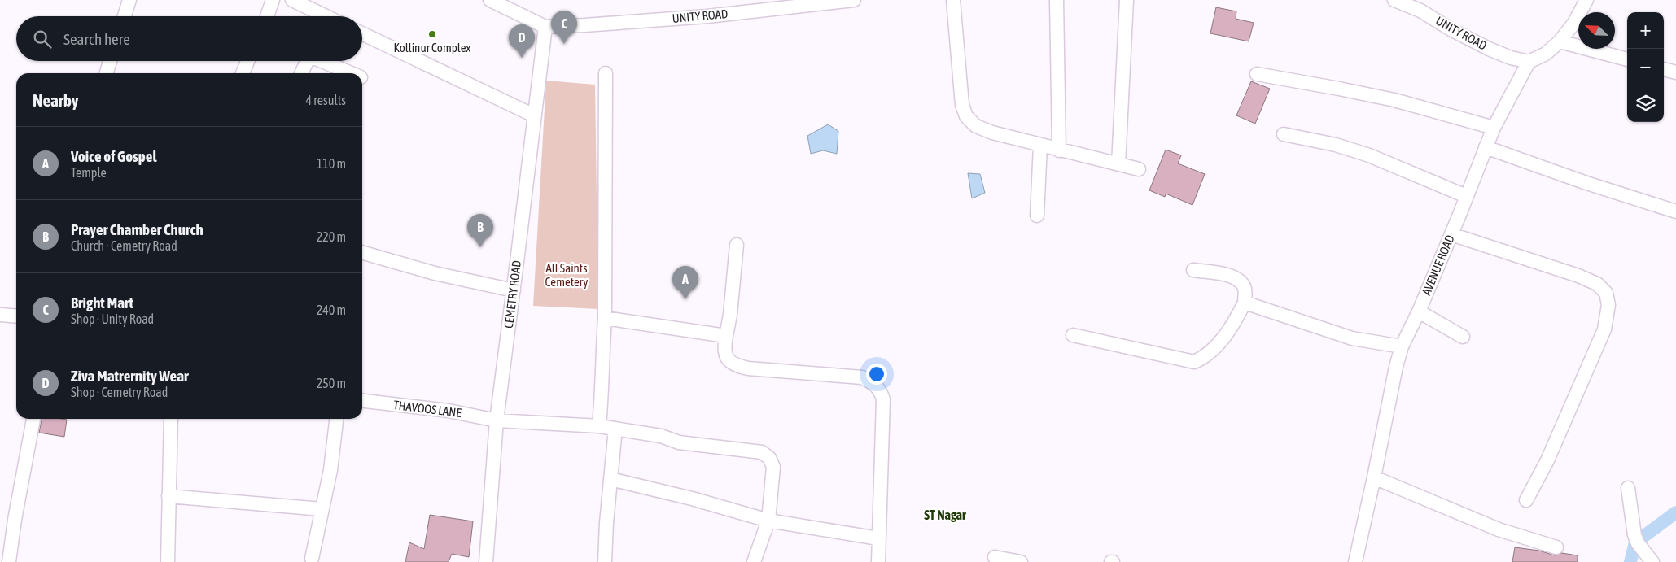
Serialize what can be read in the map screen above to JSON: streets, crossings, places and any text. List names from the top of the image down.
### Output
{
  "streets": {
    "street": [
      "UNITY ROAD",
      "AVENUE ROAD",
      "CEMETRY ROAD",
      "THAVOOS LANE"
    ]
  },
  "crossings": [
    ["UNITY ROAD", "AVENUE ROAD"],
    ["UNITY ROAD", "CEMETRY ROAD"],
    ["CEMETRY ROAD", "THAVOOS LANE"]
  ],
  "districts": ["ST Nagar"],
  "parks": ["All Saints Cemetery"],
  "places": ["Kollinur Complex"],
  "north": "top left",
  "page": {
    "pins": [
      "C",
      "D",
      "B",
      "A"
    ],
    "map_buttons": ["+", "−"],
    "search": "Search here",
    "heading": ["Nearby", "4 results"],
    "list": [
      {
        "mark": "A",
        "name": "Voice of Gospel",
        "note": "Temple",
        "value": "110 m"
      },
      {
        "mark": "B",
        "name": "Prayer Chamber Church",
        "note": "Church · Cemetry Road",
        "value": "220 m"
      },
      {
        "mark": "C",
        "name": "Bright Mart",
        "note": "Shop · Unity Road",
        "value": "240 m"
      },
      {
        "mark": "D",
        "name": "Ziva Matrernity Wear",
        "note": "Shop · Cemetry Road",
        "value": "250 m"
      }
    ]
  }
}
